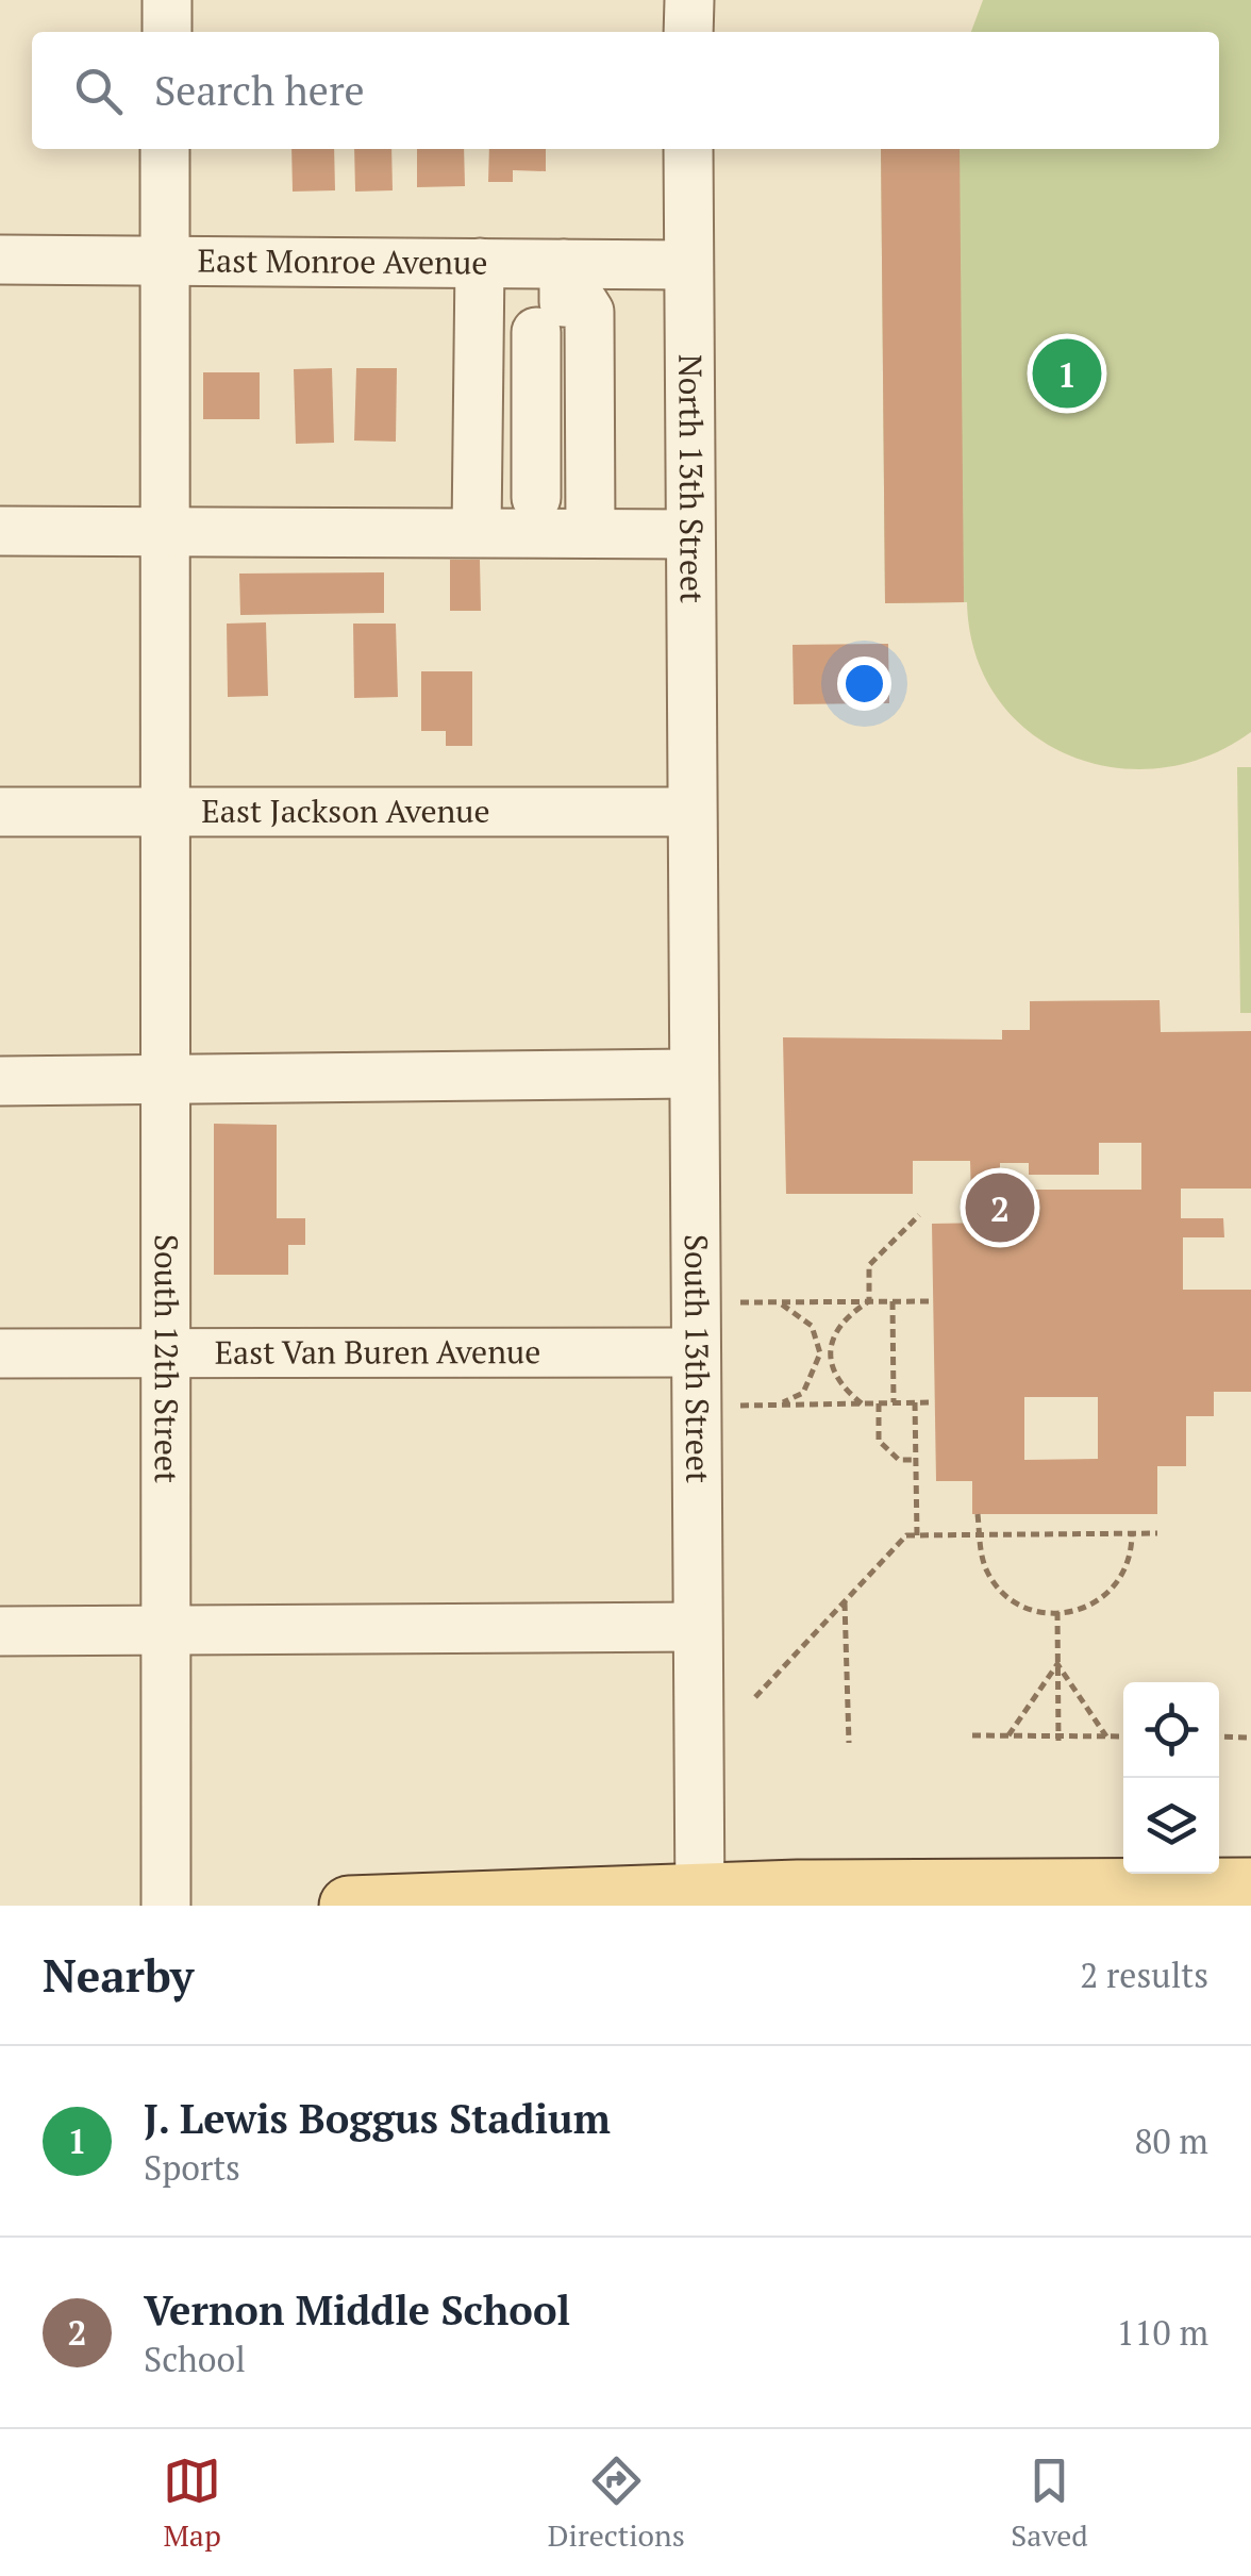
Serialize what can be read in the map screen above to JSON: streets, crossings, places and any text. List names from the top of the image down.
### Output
{
  "streets": {
    "street": [
      "East Monroe Avenue",
      "North 13th Street",
      "East Jackson Avenue",
      "East Van Buren Avenue",
      "South 13th Street",
      "South 12th Street"
    ]
  },
  "crossings": [
    ["East Monroe Avenue", "North 13th Street"],
    ["East Monroe Avenue", "South 12th Street"],
    ["North 13th Street", "East Jackson Avenue"],
    ["North 13th Street", "South 13th Street"],
    ["East Jackson Avenue", "South 13th Street"],
    ["East Jackson Avenue", "South 12th Street"],
    ["East Van Buren Avenue", "South 13th Street"],
    ["East Van Buren Avenue", "South 12th Street"]
  ],
  "page": {
    "search": "Search here",
    "pins": ["1", "2"],
    "heading": ["Nearby", "2 results"],
    "list": [
      {
        "mark": "1",
        "name": "J. Lewis Boggus Stadium",
        "note": "Sports",
        "value": "80 m"
      },
      {
        "mark": "2",
        "name": "Vernon Middle School",
        "note": "School",
        "value": "110 m"
      }
    ],
    "nav": ["Map", "Directions", "Saved"]
  }
}
